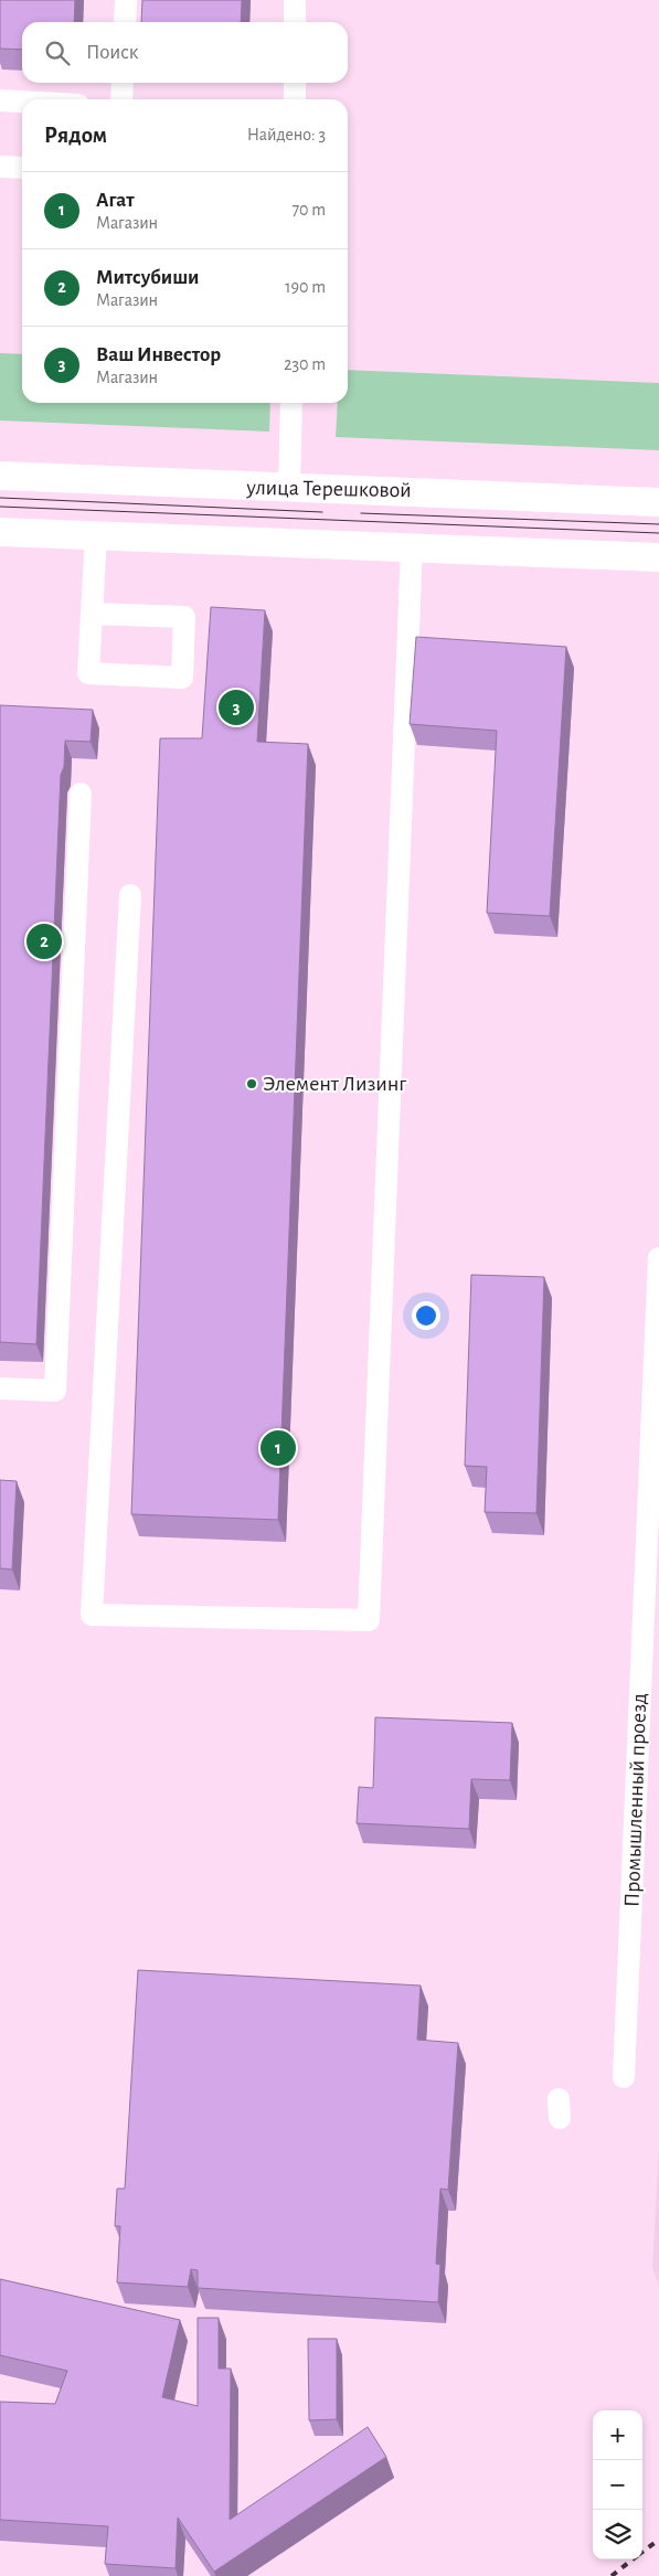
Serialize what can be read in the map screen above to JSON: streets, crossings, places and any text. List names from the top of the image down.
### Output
{
  "streets": {
    "main road": ["улица Терешковой"],
    "lane": ["Промышленный проезд"]
  },
  "places": ["Элемент Лизинг"],
  "page": {
    "search": "Поиск",
    "heading": ["Рядом", "Найдено: 3"],
    "list": [
      {
        "mark": "1",
        "name": "Агат",
        "note": "Магазин",
        "value": "70 m"
      },
      {
        "mark": "2",
        "name": "Митсубиши",
        "note": "Магазин",
        "value": "190 m"
      },
      {
        "mark": "3",
        "name": "Ваш Инвестор",
        "note": "Магазин",
        "value": "230 m"
      }
    ],
    "pins": ["3", "2", "1"],
    "map_buttons": ["+", "−"]
  }
}
